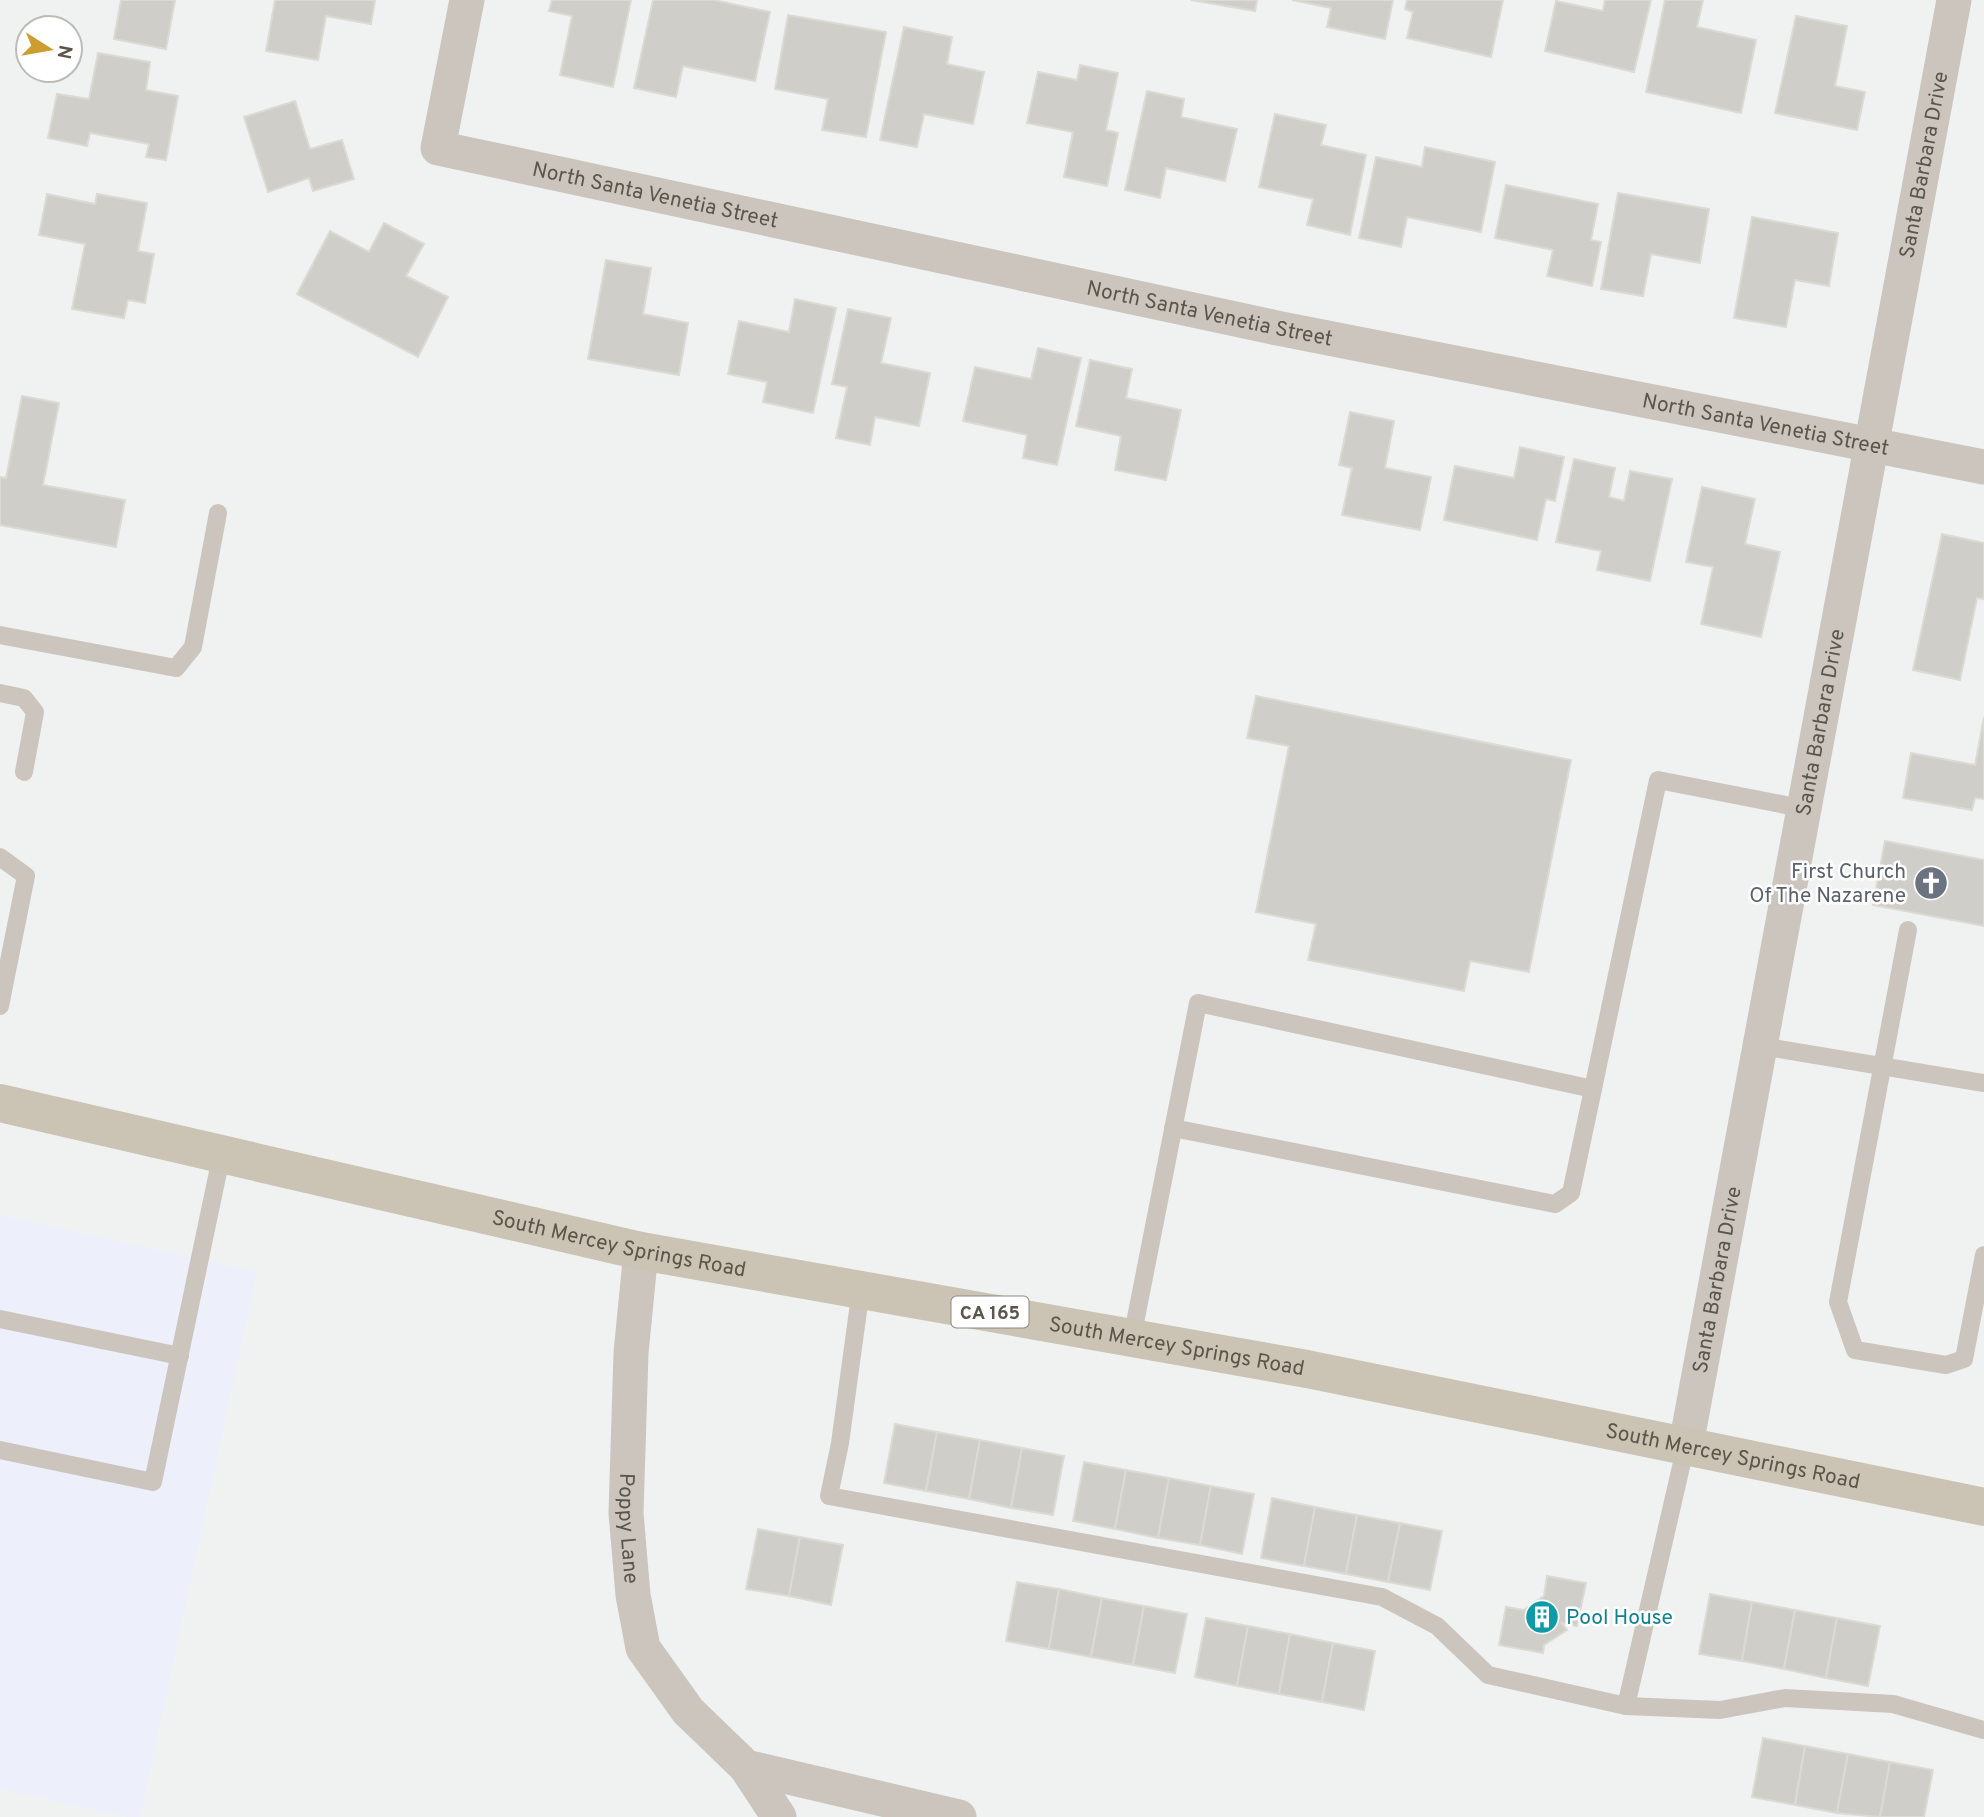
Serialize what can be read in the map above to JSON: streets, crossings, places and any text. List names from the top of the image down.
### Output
{
  "streets": {
    "main road": ["South Mercey Springs Road", "CA 165"],
    "street": ["Santa Barbara Drive", "North Santa Venetia Street", "Poppy Lane"]
  },
  "crossings": [
    ["Santa Barbara Drive", "North Santa Venetia Street"],
    ["Santa Barbara Drive", "South Mercey Springs Road"],
    ["South Mercey Springs Road", "Poppy Lane"]
  ],
  "places": {
    "church": ["First Church Of The Nazarene"],
    "building": ["Pool House"]
  },
  "north": "right"
}
